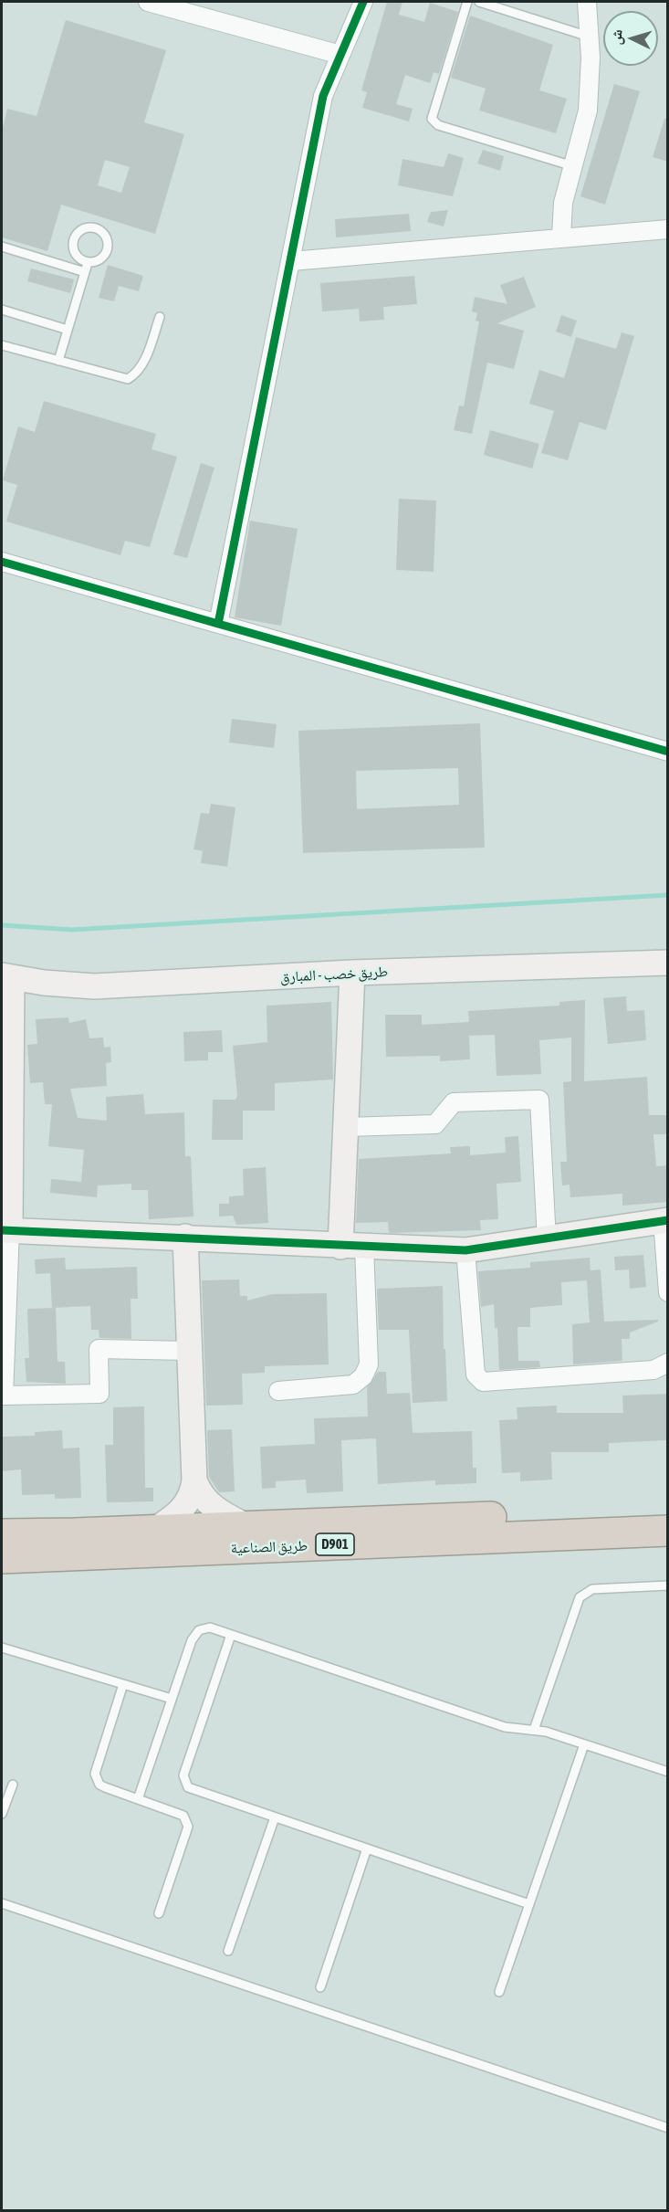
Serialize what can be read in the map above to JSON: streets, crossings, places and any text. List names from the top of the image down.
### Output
{
  "streets": {
    "highway": ["D901", "طريق الصناعية"],
    "street": ["طريق خصب - المبارق"]
  },
  "north": "left"
}
